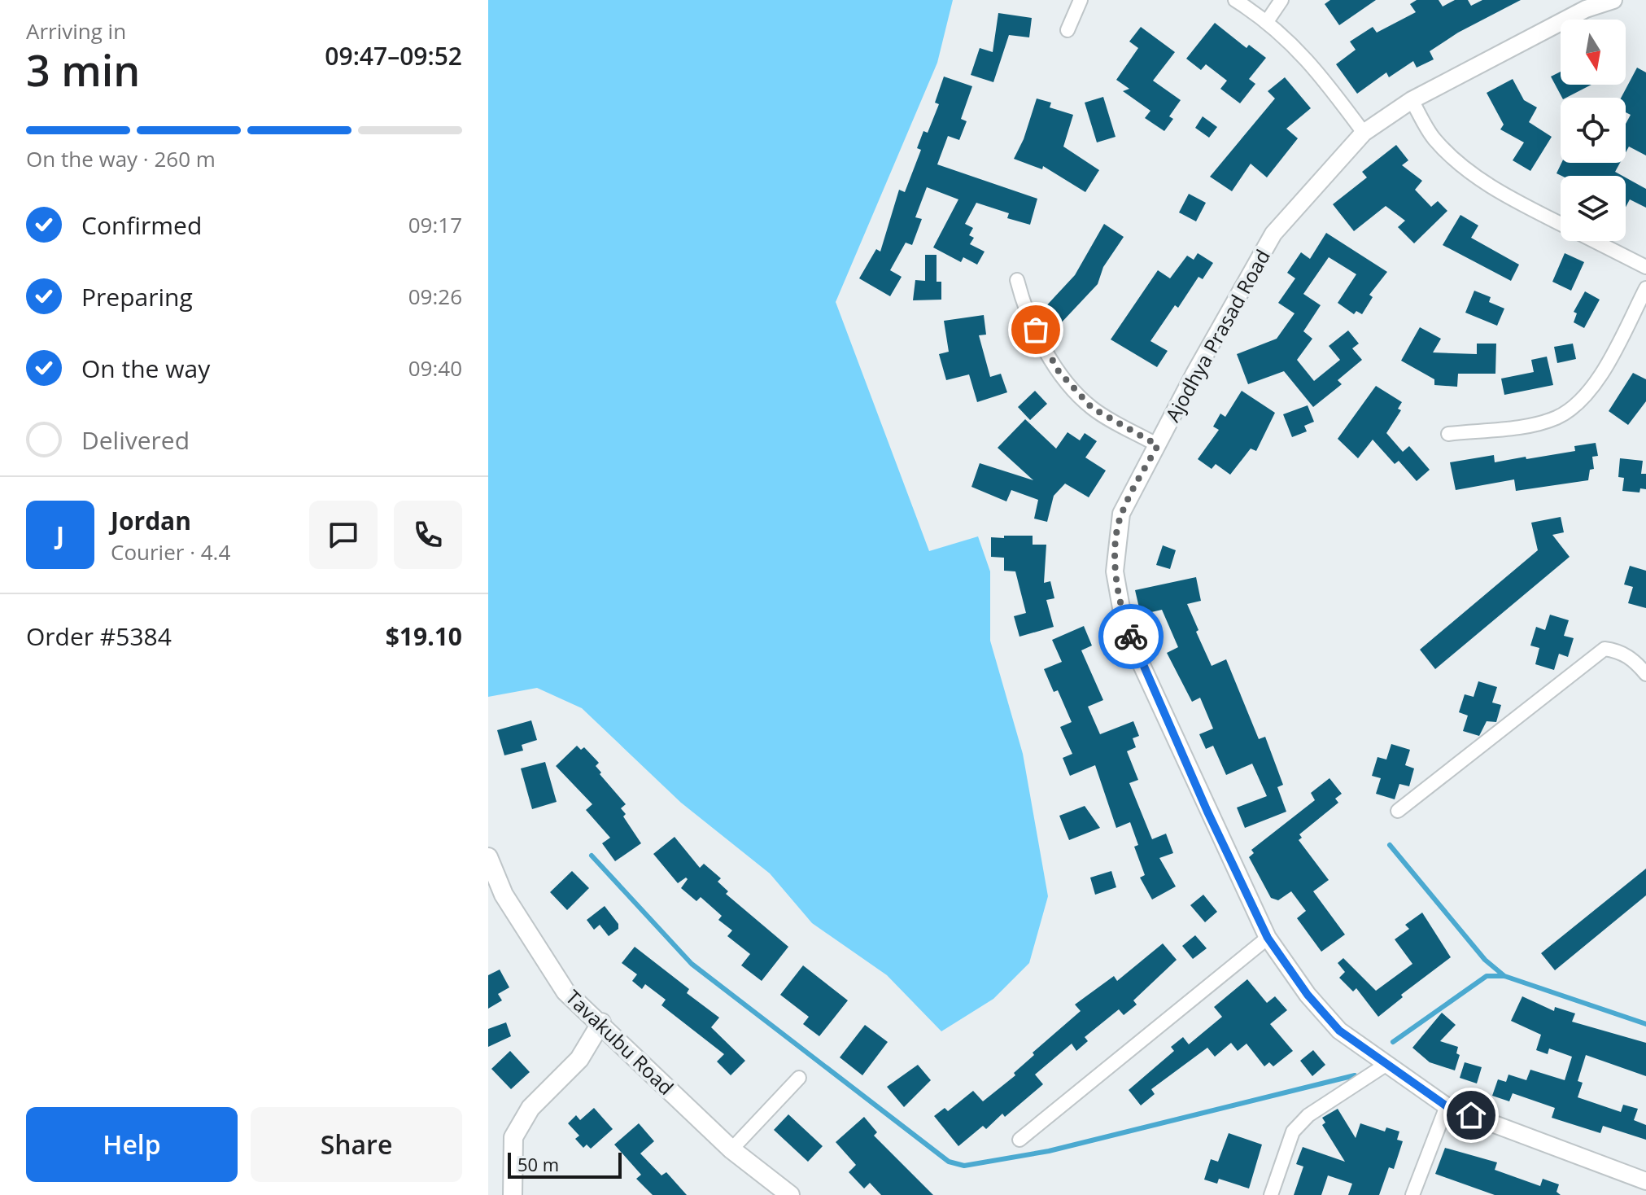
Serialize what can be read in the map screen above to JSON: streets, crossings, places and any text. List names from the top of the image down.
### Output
{
  "streets": {
    "main road": ["Tavakubu Road"],
    "street": ["Ajodhya Prasad Road"]
  },
  "scale_bar": "50 m",
  "north": "bottom",
  "page": {
    "heading": ["3 min", "Arriving in", "09:47–09:52"],
    "panel": [
      "Jordan",
      "Courier · 4.4",
      "Order #5384",
      "$19.10"
    ],
    "bar": "On the way · 260 m",
    "list": [
      ["Confirmed", "09:17"],
      ["Preparing", "09:26"],
      ["On the way", "09:40"],
      "Delivered"
    ],
    "round": "J",
    "buttons": ["Help", "Share"],
    "scale": "50 m"
  }
}
